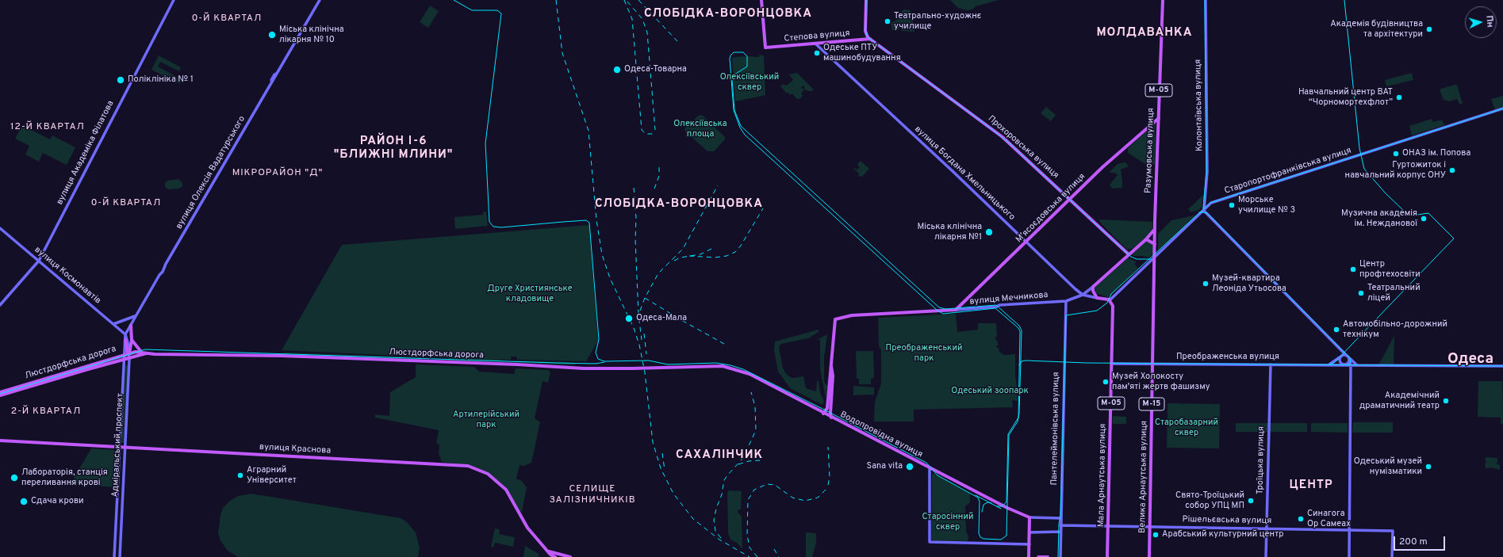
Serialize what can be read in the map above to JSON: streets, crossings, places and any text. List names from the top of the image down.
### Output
{
  "streets": {
    "main road": [
      "Степова вулиця",
      "М-05",
      "Колонтаївська вулиця",
      "Прохоровська вулиця",
      "Разумовська вулиця",
      "вулиця Академіка Філатова",
      "Старопортофранківська вулиця",
      "вулиця Олексія Вадатурського",
      "вулиця Богдана Хмельницького",
      "Мʼясоєдовська вулиця",
      "вулиця Космонавтів",
      "вулиця Мечникова",
      "Люстдорфська дорога",
      "Преображенська вулиця",
      "М-15",
      "Пантелеймонівська вулиця",
      "Водопровідна вулиця",
      "Адміральський проспект",
      "вулиця Краснова",
      "Троїцька вулиця",
      "Мала Арнаутська вулиця",
      "Велика Арнаутська вулиця",
      "Рішельєвська вулиця"
    ]
  },
  "crossings": [
    ["Степова вулиця", "Прохоровська вулиця"],
    ["Степова вулиця", "вулиця Богдана Хмельницького"],
    ["Колонтаївська вулиця", "Старопортофранківська вулиця"],
    ["Прохоровська вулиця", "Мʼясоєдовська вулиця"],
    ["Прохоровська вулиця", "вулиця Мечникова"],
    ["Разумовська вулиця", "Мʼясоєдовська вулиця"],
    ["Разумовська вулиця", "вулиця Мечникова"],
    ["Разумовська вулиця", "Велика Арнаутська вулиця"],
    ["вулиця Академіка Філатова", "вулиця Космонавтів"],
    ["Старопортофранківська вулиця", "вулиця Богдана Хмельницького"],
    ["Старопортофранківська вулиця", "Мала Арнаутська вулиця"],
    ["Старопортофранківська вулиця", "Велика Арнаутська вулиця"],
    ["вулиця Олексія Вадатурського", "вулиця Космонавтів"],
    ["вулиця Богдана Хмельницького", "Мʼясоєдовська вулиця"],
    ["вулиця Богдана Хмельницького", "вулиця Мечникова"],
    ["вулиця Богдана Хмельницького", "Мала Арнаутська вулиця"],
    ["Мʼясоєдовська вулиця", "вулиця Мечникова"],
    ["вулиця Мечникова", "Пантелеймонівська вулиця"],
    ["Люстдорфська дорога", "Водопровідна вулиця"],
    ["Люстдорфська дорога", "Адміральський проспект"],
    ["Преображенська вулиця", "Троїцька вулиця"],
    ["Преображенська вулиця", "Мала Арнаутська вулиця"],
    ["Преображенська вулиця", "Велика Арнаутська вулиця"],
    ["Пантелеймонівська вулиця", "Рішельєвська вулиця"],
    ["Адміральський проспект", "вулиця Краснова"],
    ["Троїцька вулиця", "Рішельєвська вулиця"],
    ["Мала Арнаутська вулиця", "Рішельєвська вулиця"],
    ["Велика Арнаутська вулиця", "Рішельєвська вулиця"]
  ],
  "districts": [
    "СЛОБІДКА-ВОРОНЦОВКА",
    "0-Й КВАРТАЛ",
    "МОЛДАВАНКА",
    "12-Й КВАРТАЛ",
    "РАЙОН І-6 \"БЛИЖНІ МЛИНИ\"",
    "МІКРОРАЙОН \"Д\"",
    "0-Й КВАРТАЛ",
    "СЛОБІДКА-ВОРОНЦОВКА",
    "Одеса",
    "2-Й КВАРТАЛ",
    "САХАЛІНЧИК",
    "ЦЕНТР",
    "СЕЛИЩЕ ЗАЛІЗНИЧНИКІВ"
  ],
  "parks": [
    "Олексіївський сквер",
    "Олексіївська площа",
    "Друге Християнське кладовище",
    "Преображенський парк",
    "Одеський зоопарк",
    "Артилерійський парк",
    "Старобазарний сквер",
    "Старосінний сквер"
  ],
  "places": [
    "Театрально-художнє училище",
    "Академія будівництва та архітектури",
    "Міська клінічна лікарня № 10",
    "Одеське ПТУ машинобудування",
    "Одеса-Товарна",
    "Поліклініка № 1",
    "Навчальний центр ВАТ “Чорномортехфлот”",
    "ОНАЗ ім. Попова",
    "Гуртожиток і навчальний корпус ОНУ",
    "Морське училище № 3",
    "Музична академія ім. Нежданової",
    "Міська клінічна лікарня №1",
    "Центр профтехосвіти",
    "Музей-квартира Леоніда Утьосова",
    "Театральний ліцей",
    "Одеса-Мала",
    "Автомобільно-дорожний технікум",
    "Музей Холокосту пам'яті жертв фашизму",
    "Академічний драматичний театр",
    "Sana vita",
    "Одеський музей нумізматики",
    "Аграрний Університет",
    "Лабораторія, станція переливання крові",
    "Свято-Троїцький собор УПЦ МП",
    "Сдача крови",
    "Синагога Ор Самеах",
    "Арабський культурний центр"
  ],
  "scale_bar": "200 m",
  "north": "right"
}
